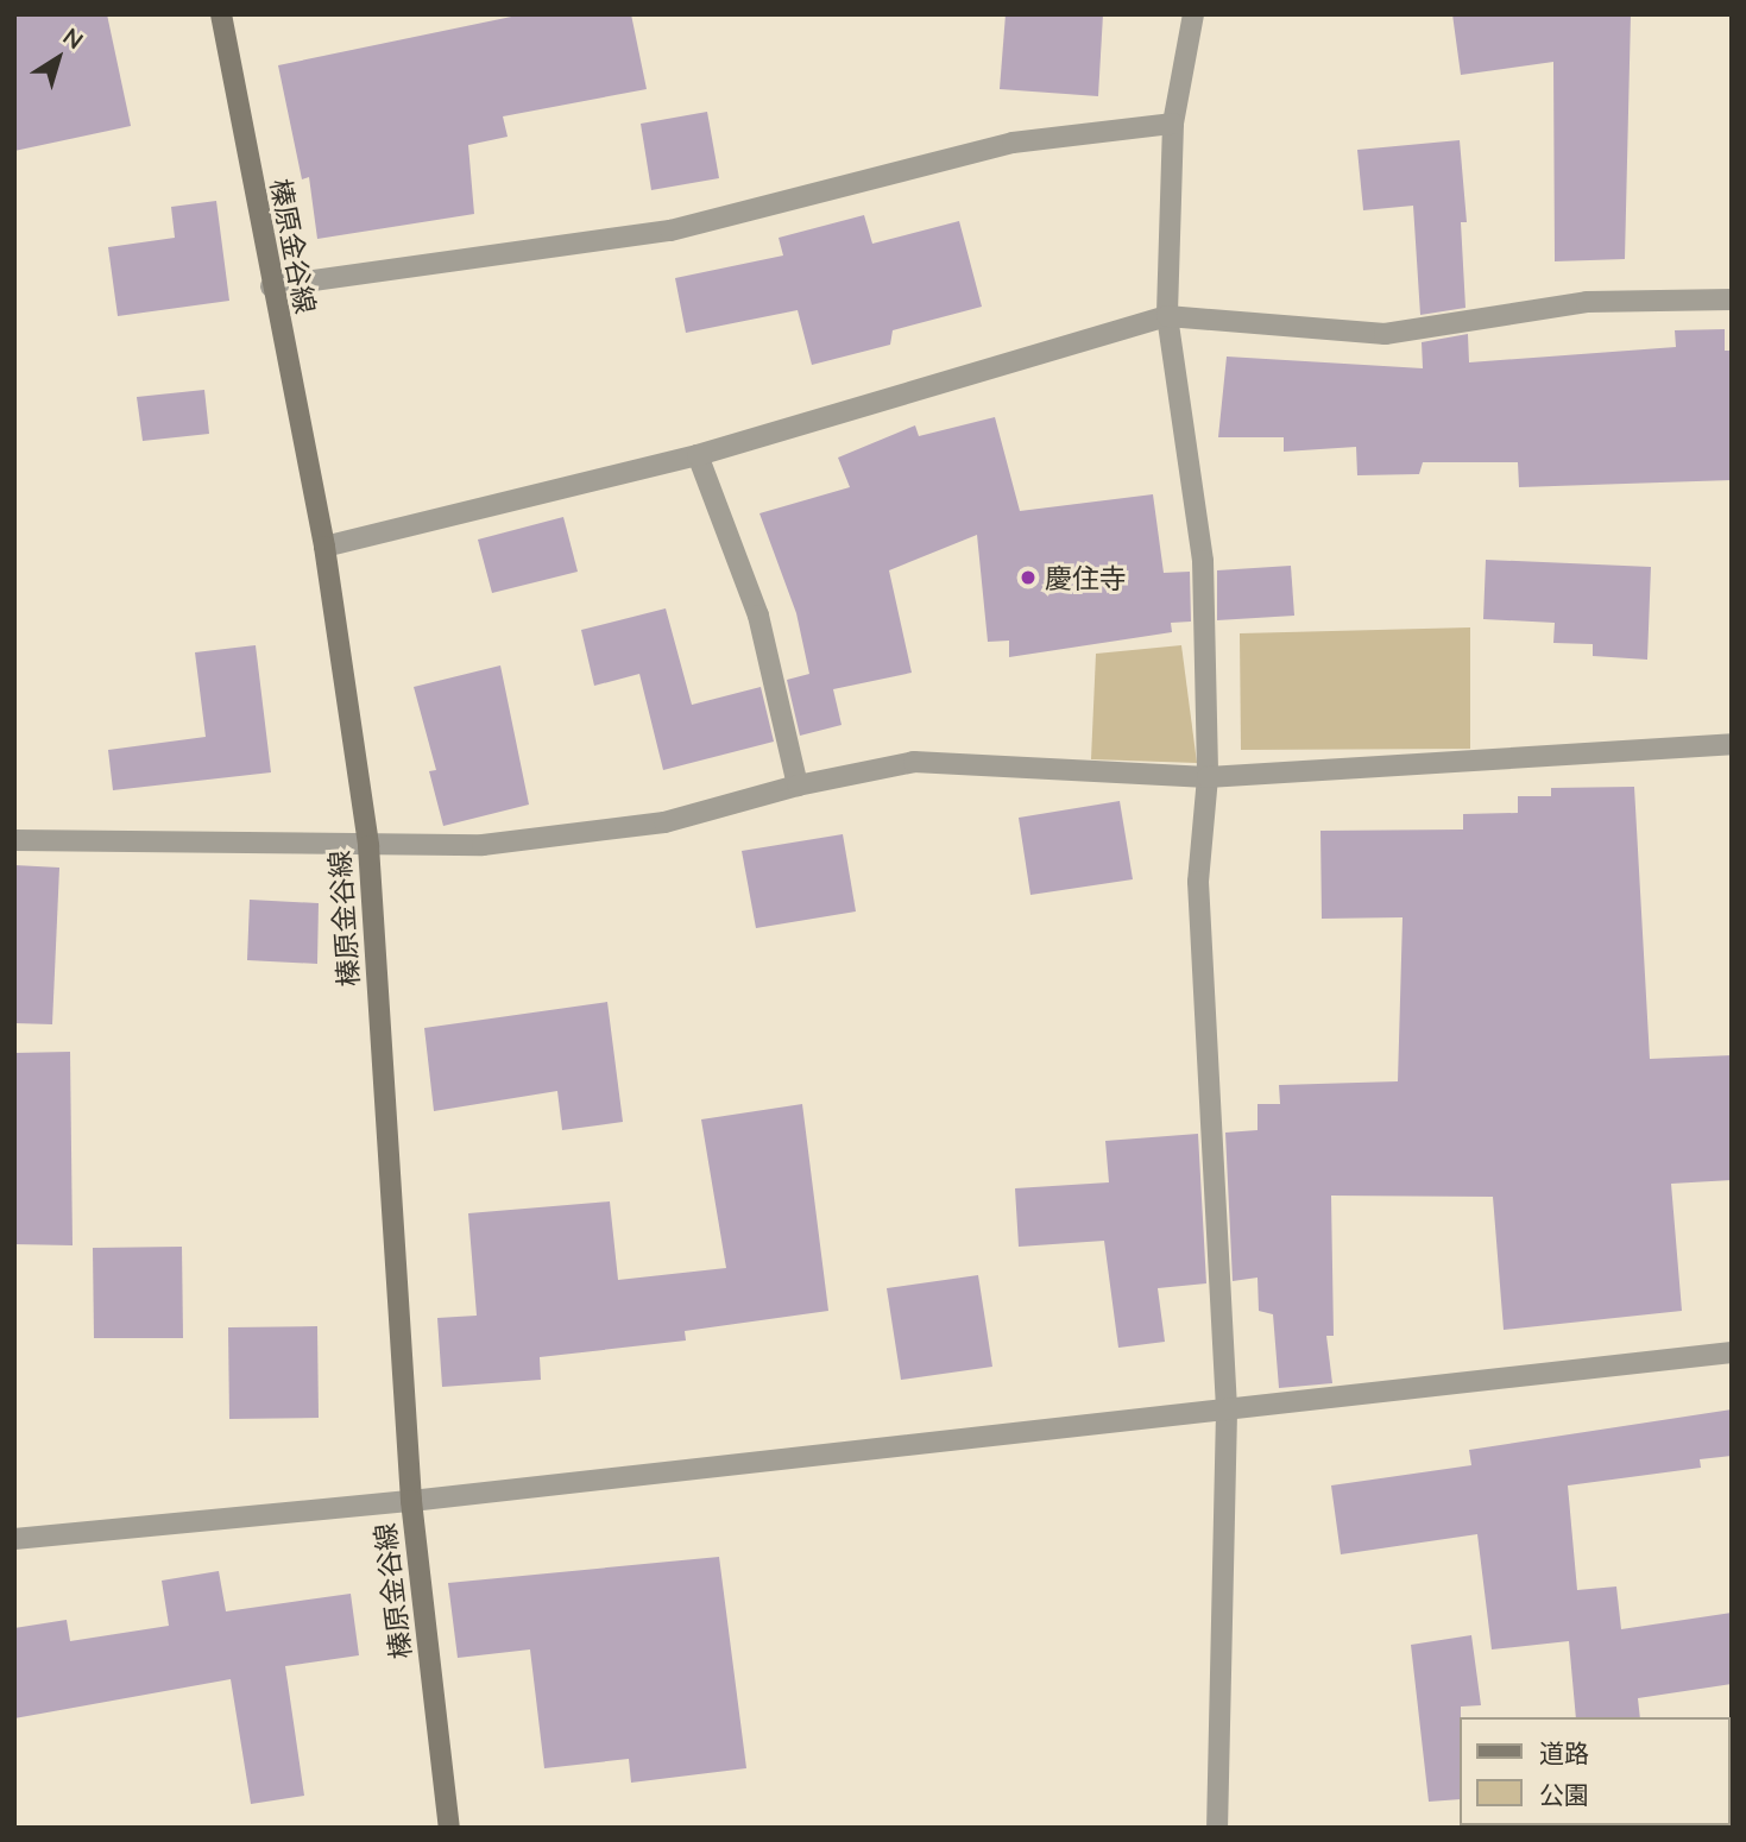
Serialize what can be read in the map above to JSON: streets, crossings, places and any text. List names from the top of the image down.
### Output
{
  "streets": {
    "main road": ["榛原金谷線"]
  },
  "places": ["慶住寺"],
  "legend": ["道路", "公園"],
  "north": "top right"
}
